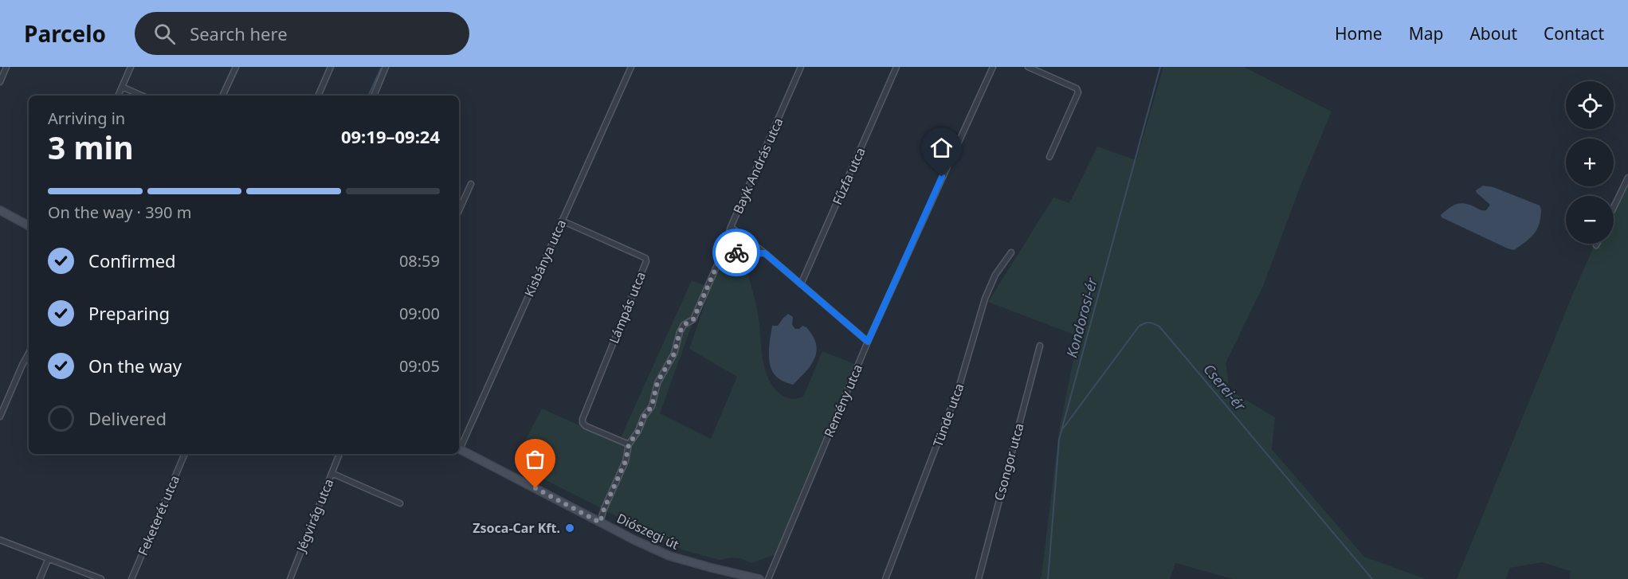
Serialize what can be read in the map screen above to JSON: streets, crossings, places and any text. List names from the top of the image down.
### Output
{
  "streets": {
    "main road": ["Diószegi út"],
    "street": [
      "Bayk András utca",
      "Fűzfa utca",
      "Kisbánya utca",
      "Lámpás utca",
      "Remény utca",
      "Tünde utca",
      "Csongor utca",
      "Feketerét utca",
      "Jégvirág utca"
    ]
  },
  "crossings": [
    ["Bayk András utca", "Lámpás utca"],
    ["Bayk András utca", "Diószegi út"],
    ["Kisbánya utca", "Lámpás utca"]
  ],
  "water": ["Kondorosi-ér", "Cserei-ér"],
  "places": ["Zsoca-Car Kft."],
  "page": {
    "header": "Parcelo",
    "search": "Search here",
    "nav": [
      "Home",
      "Map",
      "About",
      "Contact"
    ],
    "map_buttons": ["+", "−"],
    "heading": ["3 min", "Arriving in", "09:19–09:24"],
    "bar": "On the way · 390 m",
    "list": [
      ["Confirmed", "08:59"],
      ["Preparing", "09:00"],
      ["On the way", "09:05"],
      "Delivered"
    ]
  }
}
